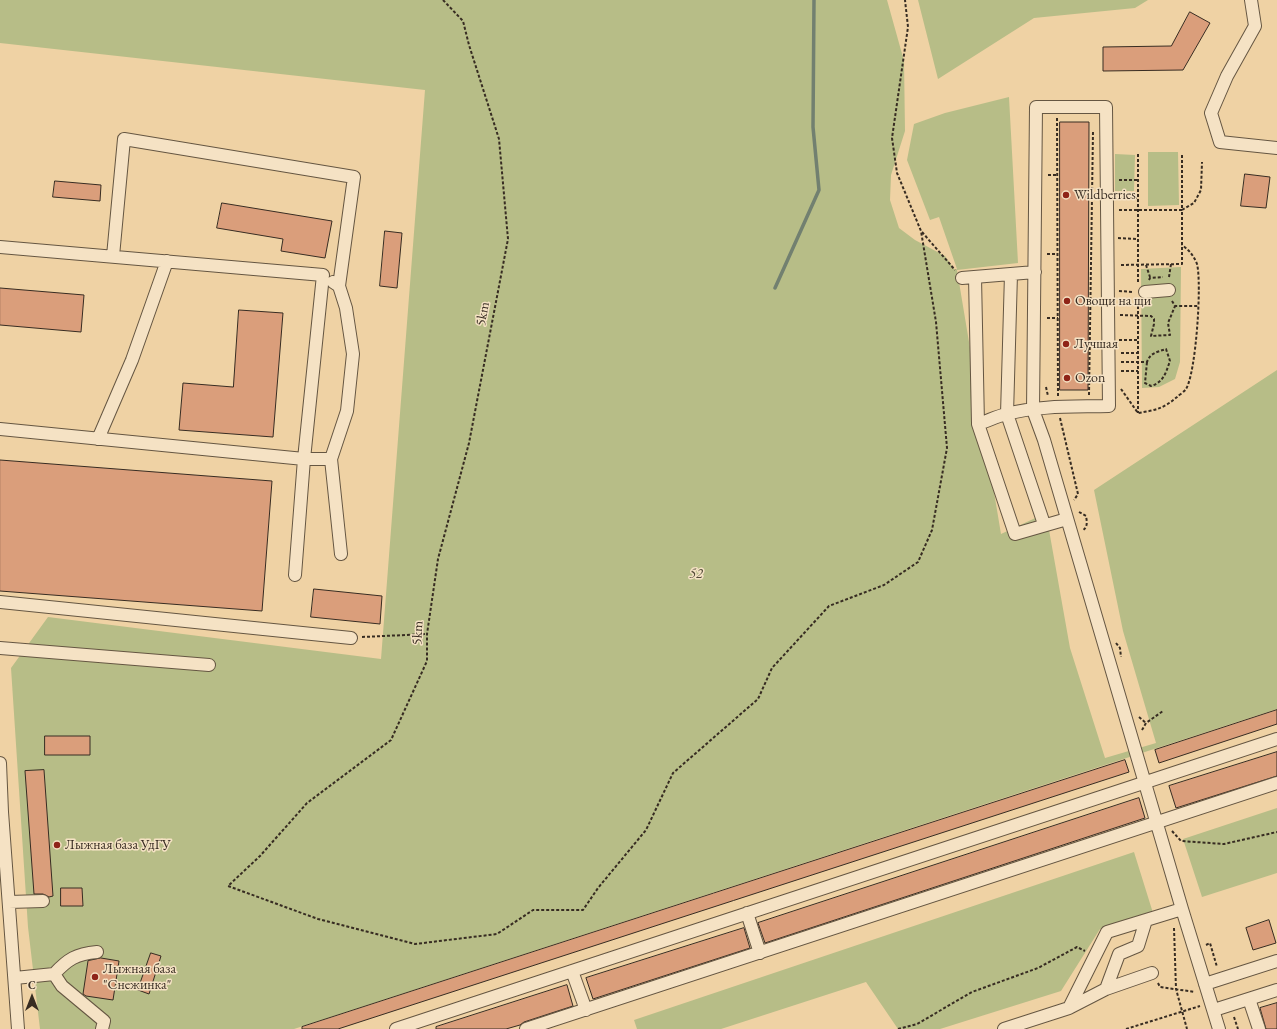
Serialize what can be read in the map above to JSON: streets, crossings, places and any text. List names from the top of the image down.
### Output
{
  "streets": {
    "path": ["5km"]
  },
  "parks": ["52"],
  "places": [
    "Wildberries",
    "Овощи на щи",
    "Лучшая",
    "Ozon",
    "Лыжная база УдГУ",
    "Лыжная база \"Снежинка\""
  ],
  "north": "top"
}
